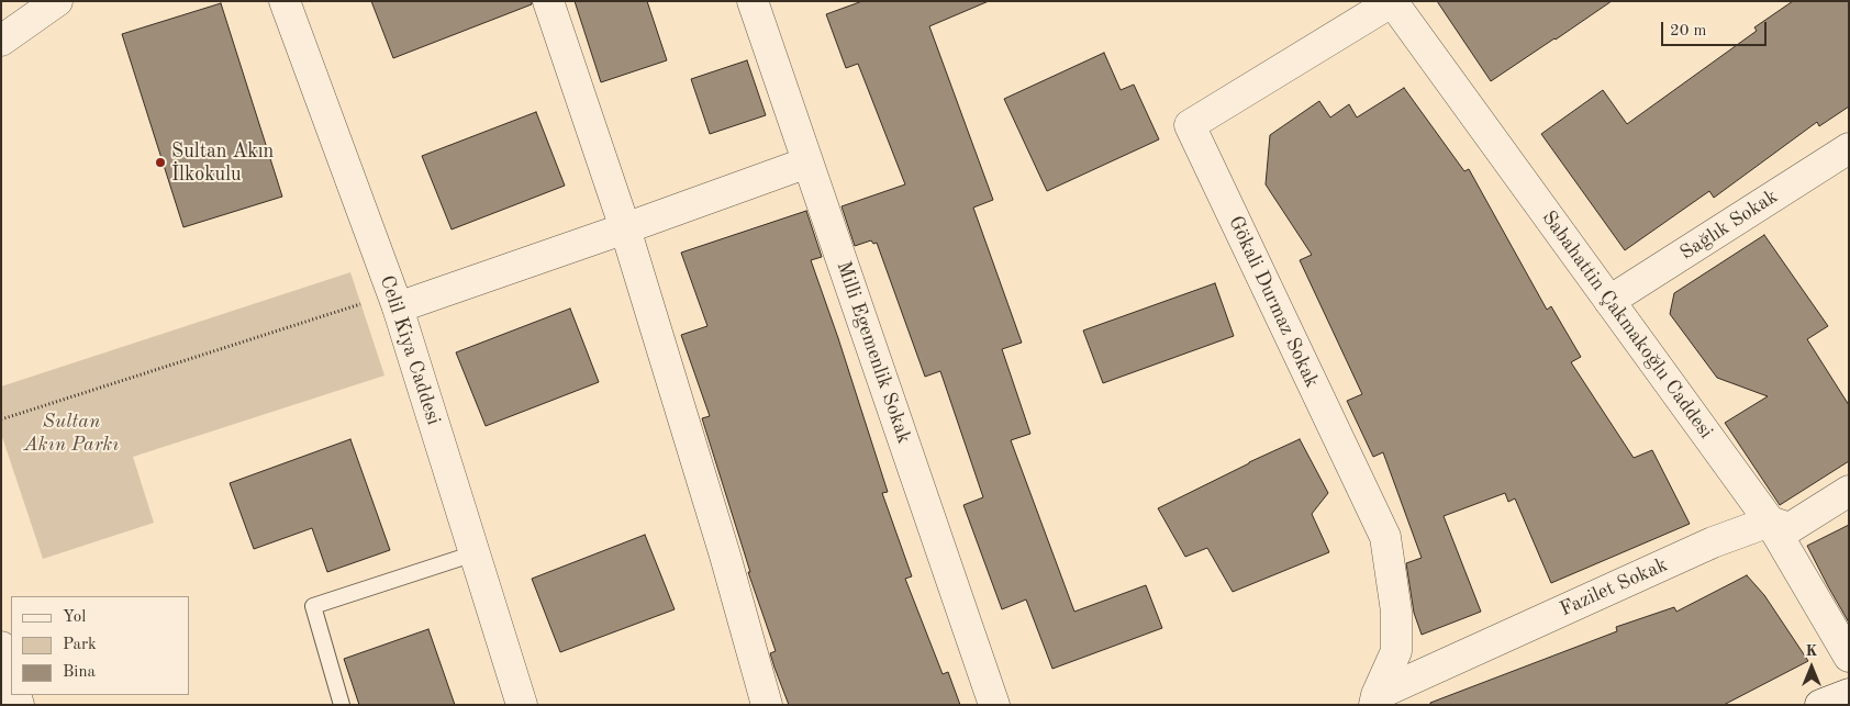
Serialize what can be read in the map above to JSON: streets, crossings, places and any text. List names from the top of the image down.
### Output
{
  "streets": {
    "street": [
      "Sağlık Sokak",
      "Gökali Durmaz Sokak",
      "Sabahattin Çakmakoğlu Caddesi",
      "Celil Kiya Caddesi",
      "Milli Egemenlik Sokak",
      "Fazilet Sokak"
    ]
  },
  "crossings": [
    ["Sağlık Sokak", "Sabahattin Çakmakoğlu Caddesi"],
    ["Gökali Durmaz Sokak", "Sabahattin Çakmakoğlu Caddesi"],
    ["Gökali Durmaz Sokak", "Fazilet Sokak"],
    ["Sabahattin Çakmakoğlu Caddesi", "Fazilet Sokak"]
  ],
  "parks": ["Sultan Akın Parkı"],
  "places": ["Sultan Akın İlkokulu"],
  "legend": ["Yol", "Park", "Bina"],
  "scale_bar": "20 m",
  "north": "top"
}
